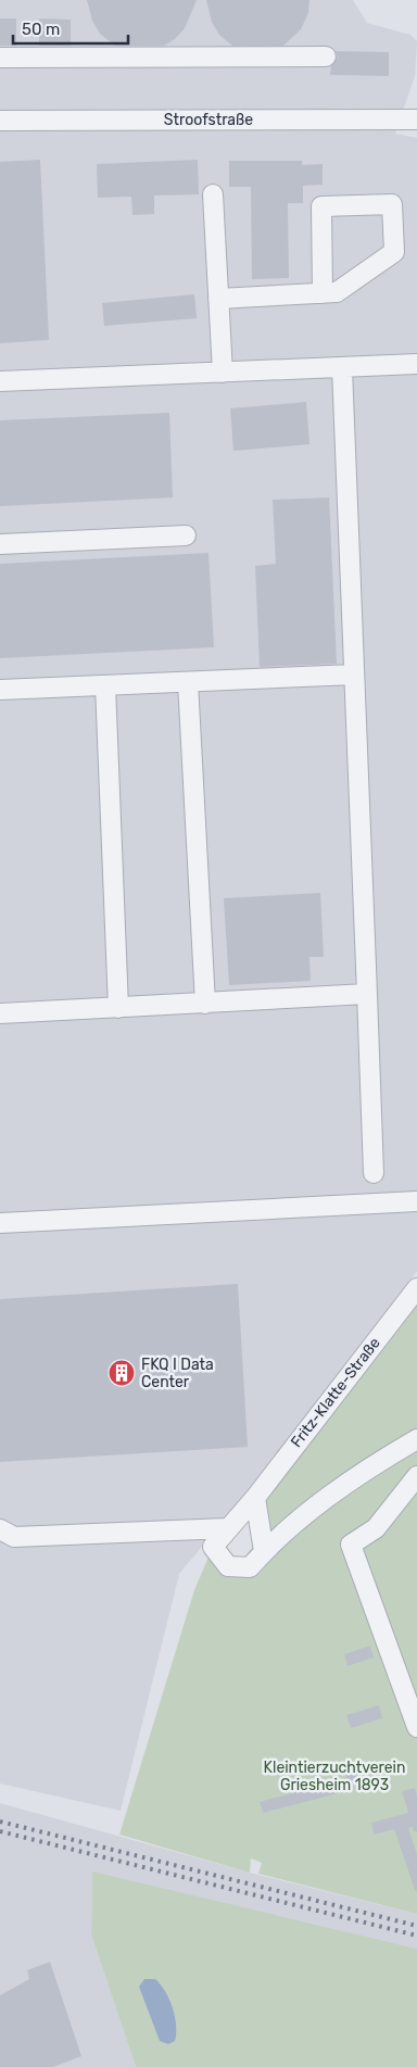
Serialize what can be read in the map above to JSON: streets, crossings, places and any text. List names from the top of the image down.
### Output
{
  "streets": {
    "street": ["Stroofstraße", "Fritz-Klatte-Straße"]
  },
  "parks": ["Kleintierzuchtverein Griesheim 1893"],
  "places": {
    "building": ["FKQ I Data Center"]
  },
  "scale_bar": "50 m"
}
